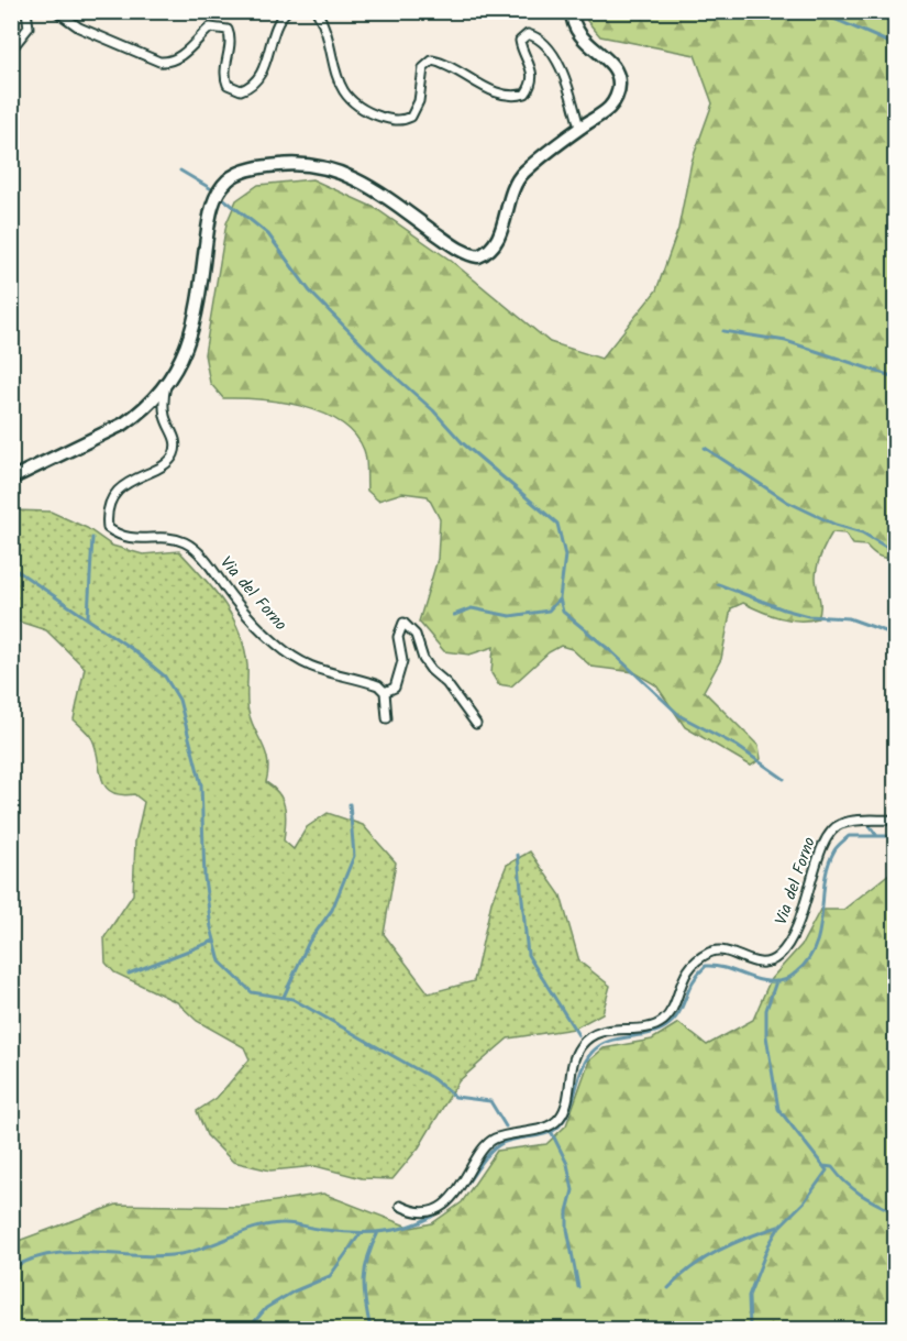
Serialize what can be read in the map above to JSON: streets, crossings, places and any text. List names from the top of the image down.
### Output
{
  "streets": {
    "street": ["Via del Forno"]
  }
}
